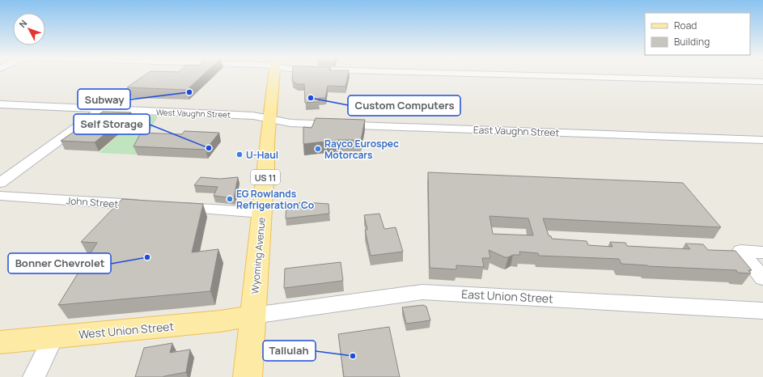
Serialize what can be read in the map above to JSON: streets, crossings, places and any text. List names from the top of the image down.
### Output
{
  "streets": {
    "main road": ["US 11", "Wyoming Avenue", "West Union Street"],
    "street": [
      "West Vaughn Street",
      "East Vaughn Street",
      "John Street",
      "East Union Street"
    ]
  },
  "crossings": [
    ["West Vaughn Street", "East Vaughn Street"],
    ["West Vaughn Street", "Wyoming Avenue"],
    ["East Vaughn Street", "Wyoming Avenue"],
    ["Wyoming Avenue", "East Union Street"],
    ["Wyoming Avenue", "West Union Street"],
    ["East Union Street", "West Union Street"]
  ],
  "places": [
    "Subway",
    "Custom Computers",
    "Self Storage",
    "Rayco Eurospec Motorcars",
    "U-Haul",
    "EG Rowlands Refrigeration Co",
    "Bonner Chevrolet",
    "Tallulah"
  ],
  "legend": ["Road", "Building"],
  "north": "top left"
}
